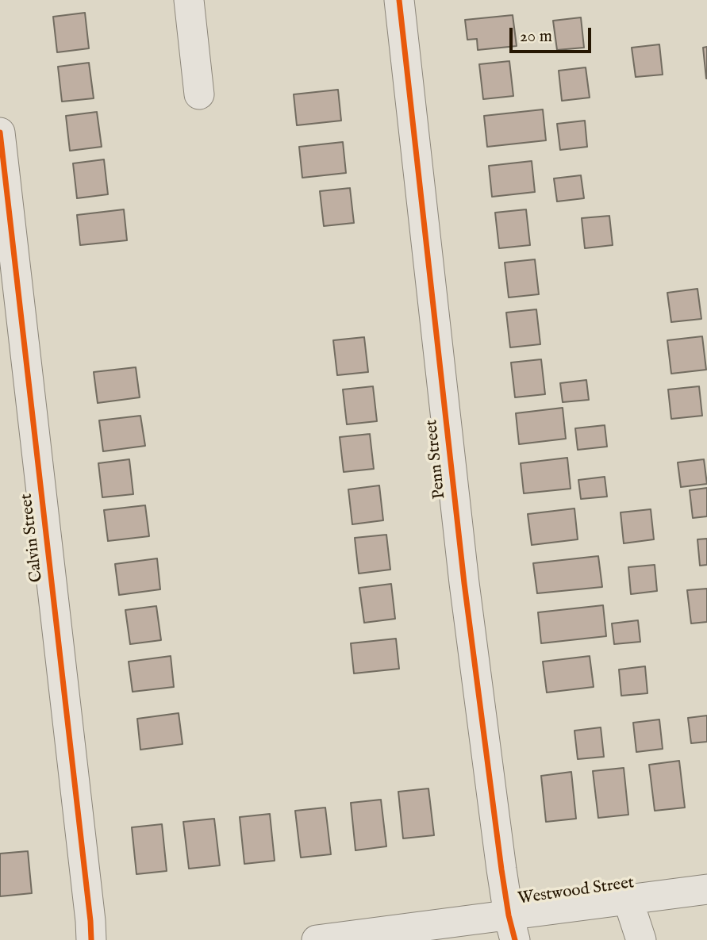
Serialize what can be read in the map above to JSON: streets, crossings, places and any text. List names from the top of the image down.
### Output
{
  "streets": {
    "street": ["Penn Street", "Calvin Street", "Westwood Street"]
  },
  "crossings": [
    ["Penn Street", "Westwood Street"]
  ],
  "scale_bar": "20 m"
}
